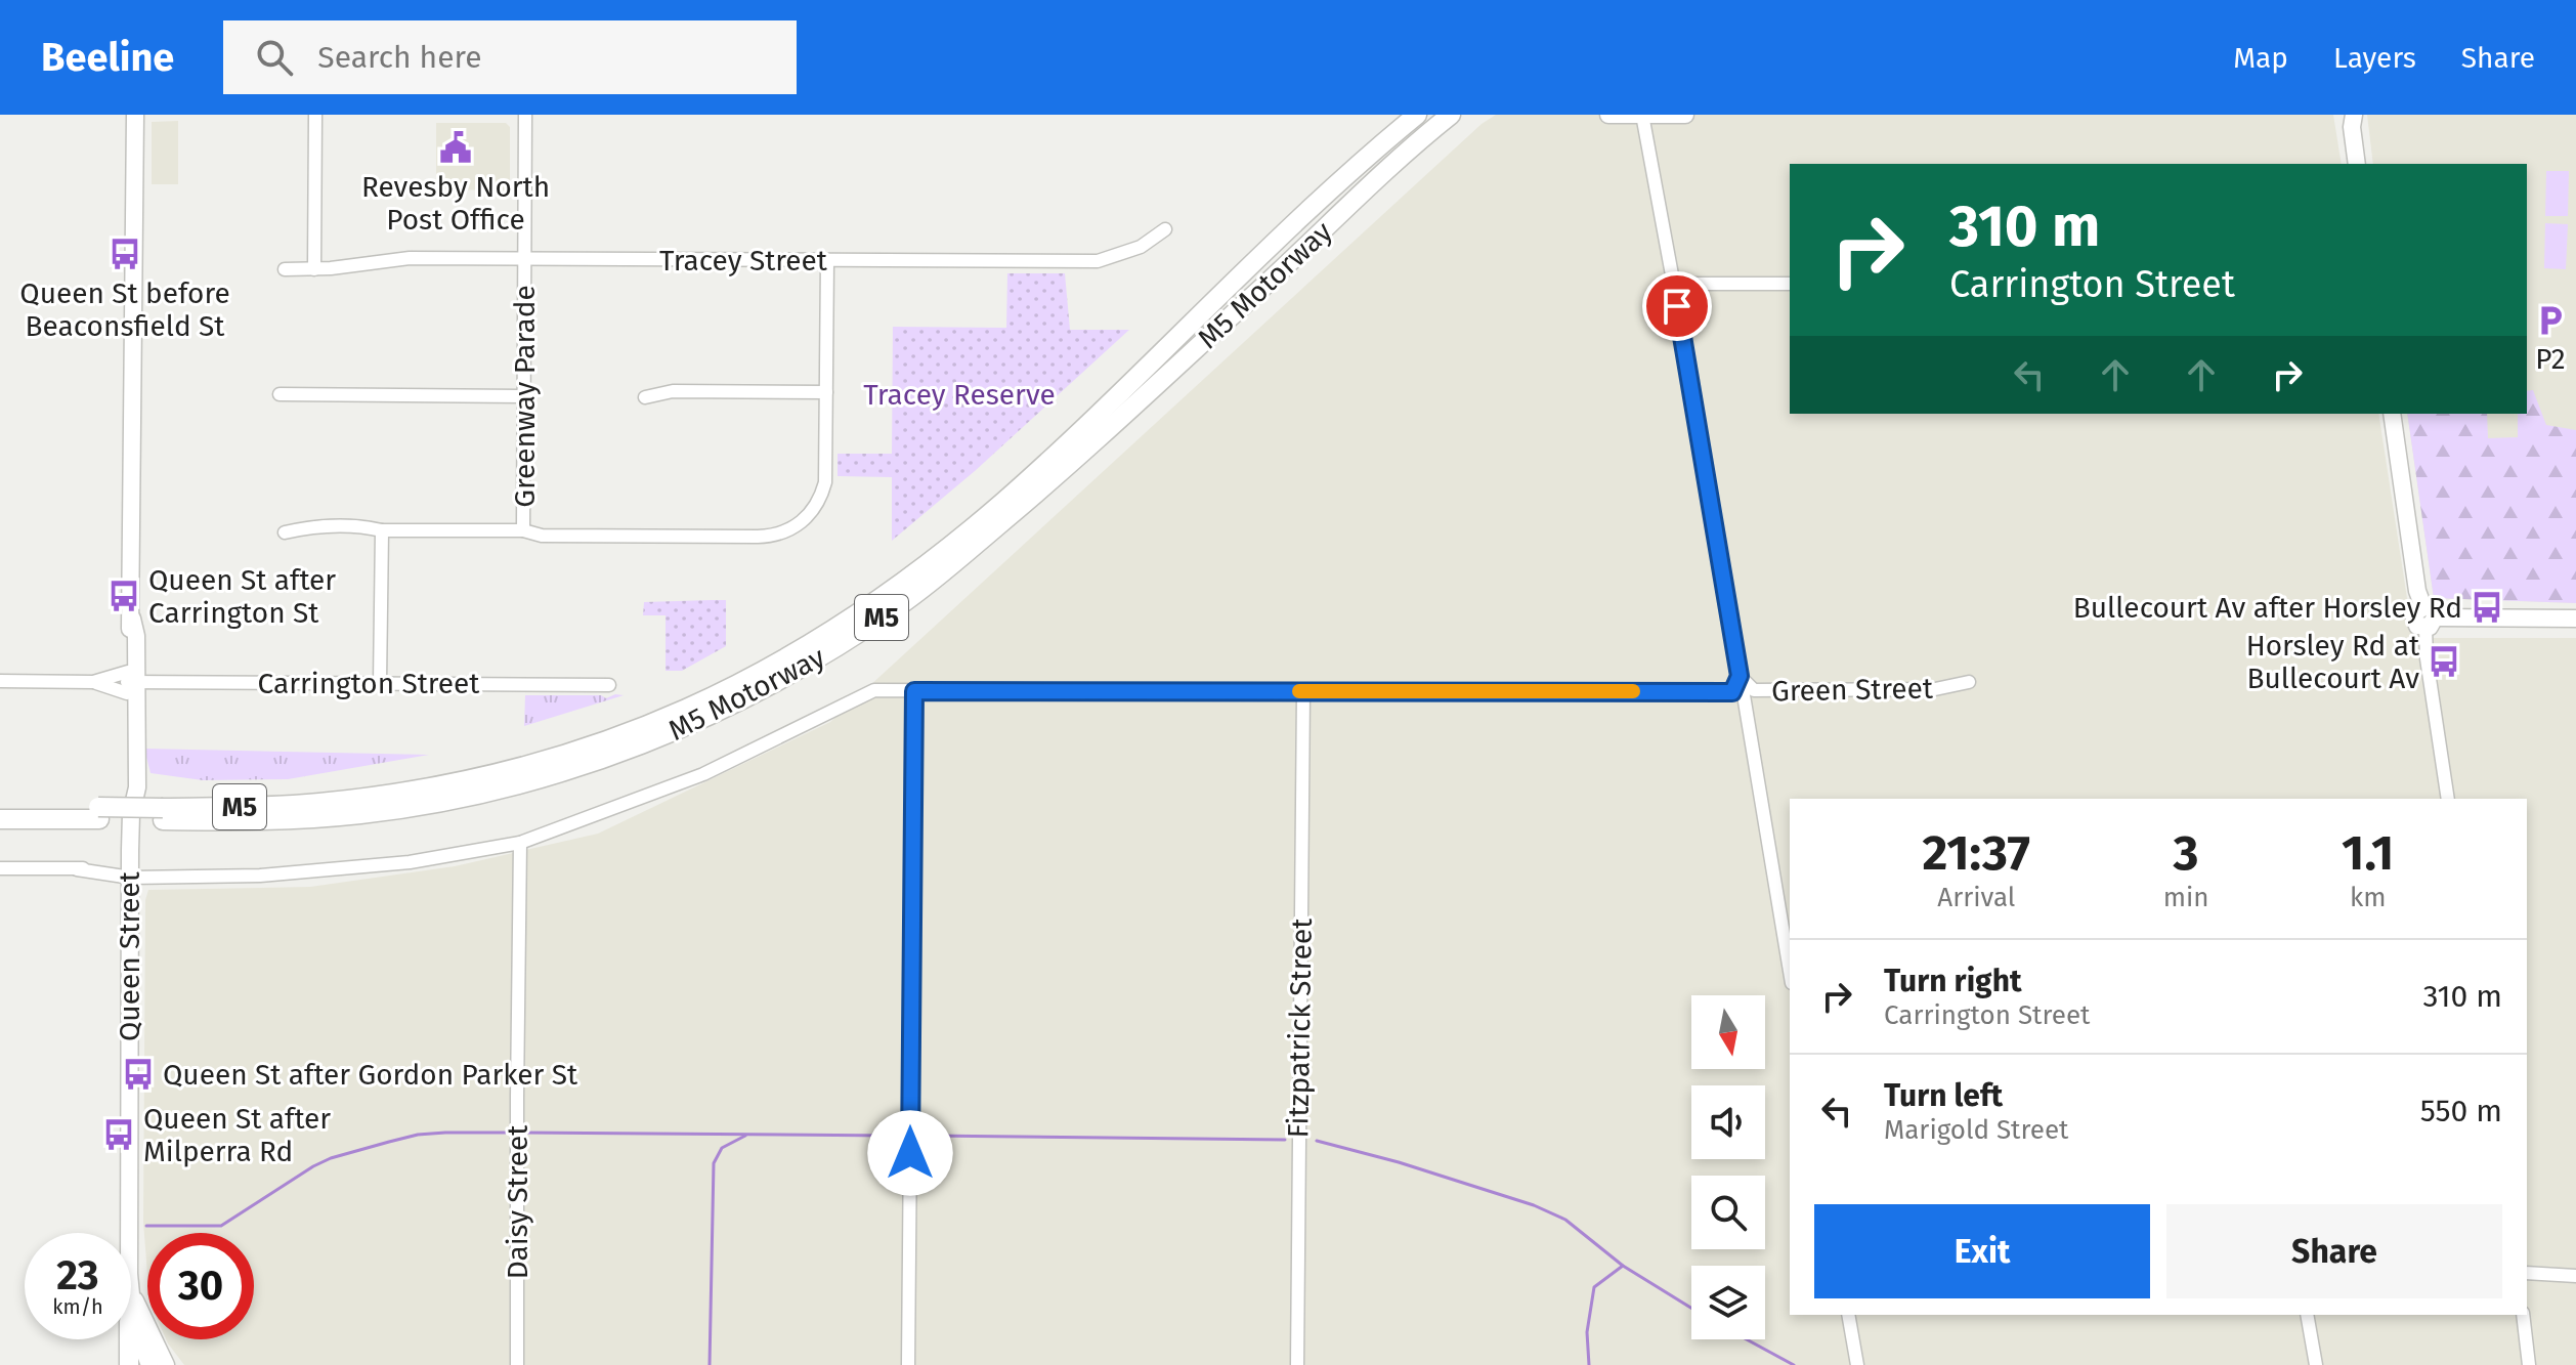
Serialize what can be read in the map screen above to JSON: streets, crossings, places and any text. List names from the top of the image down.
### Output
{
  "streets": {
    "highway": ["M5 Motorway", "M5"],
    "main road": ["Queen Street"],
    "street": [
      "Tracey Street",
      "Greenway Parade",
      "Carrington Street",
      "Green Street",
      "Fitzpatrick Street",
      "Daisy Street"
    ]
  },
  "crossings": [
    ["Tracey Street", "Greenway Parade"],
    ["Carrington Street", "Queen Street"]
  ],
  "parks": ["Tracey Reserve"],
  "places": {
    "public building": ["Revesby North Post Office"],
    "bus stop": [
      "Queen St before Beaconsfield St",
      "Queen St after Carrington St",
      "Bullecourt Av after Horsley Rd",
      "Horsley Rd at Bullecourt Av",
      "Queen St after Gordon Parker St",
      "Queen St after Milperra Rd"
    ],
    "parking": ["P2"]
  },
  "north": "bottom",
  "page": {
    "header": "Beeline",
    "search": "Search here",
    "nav": ["Map", "Layers", "Share"],
    "turn": ["310 m", "Carrington Street"],
    "eta": [
      "21:37",
      "Arrival",
      "3",
      "min",
      "1.1",
      "km"
    ],
    "list": [
      {
        "name": "Turn right",
        "note": "Carrington Street",
        "value": "310 m"
      },
      {
        "name": "Turn left",
        "note": "Marigold Street",
        "value": "550 m"
      }
    ],
    "buttons": ["Exit", "Share"],
    "speed": "23 km/h",
    "limit": "30"
  }
}
